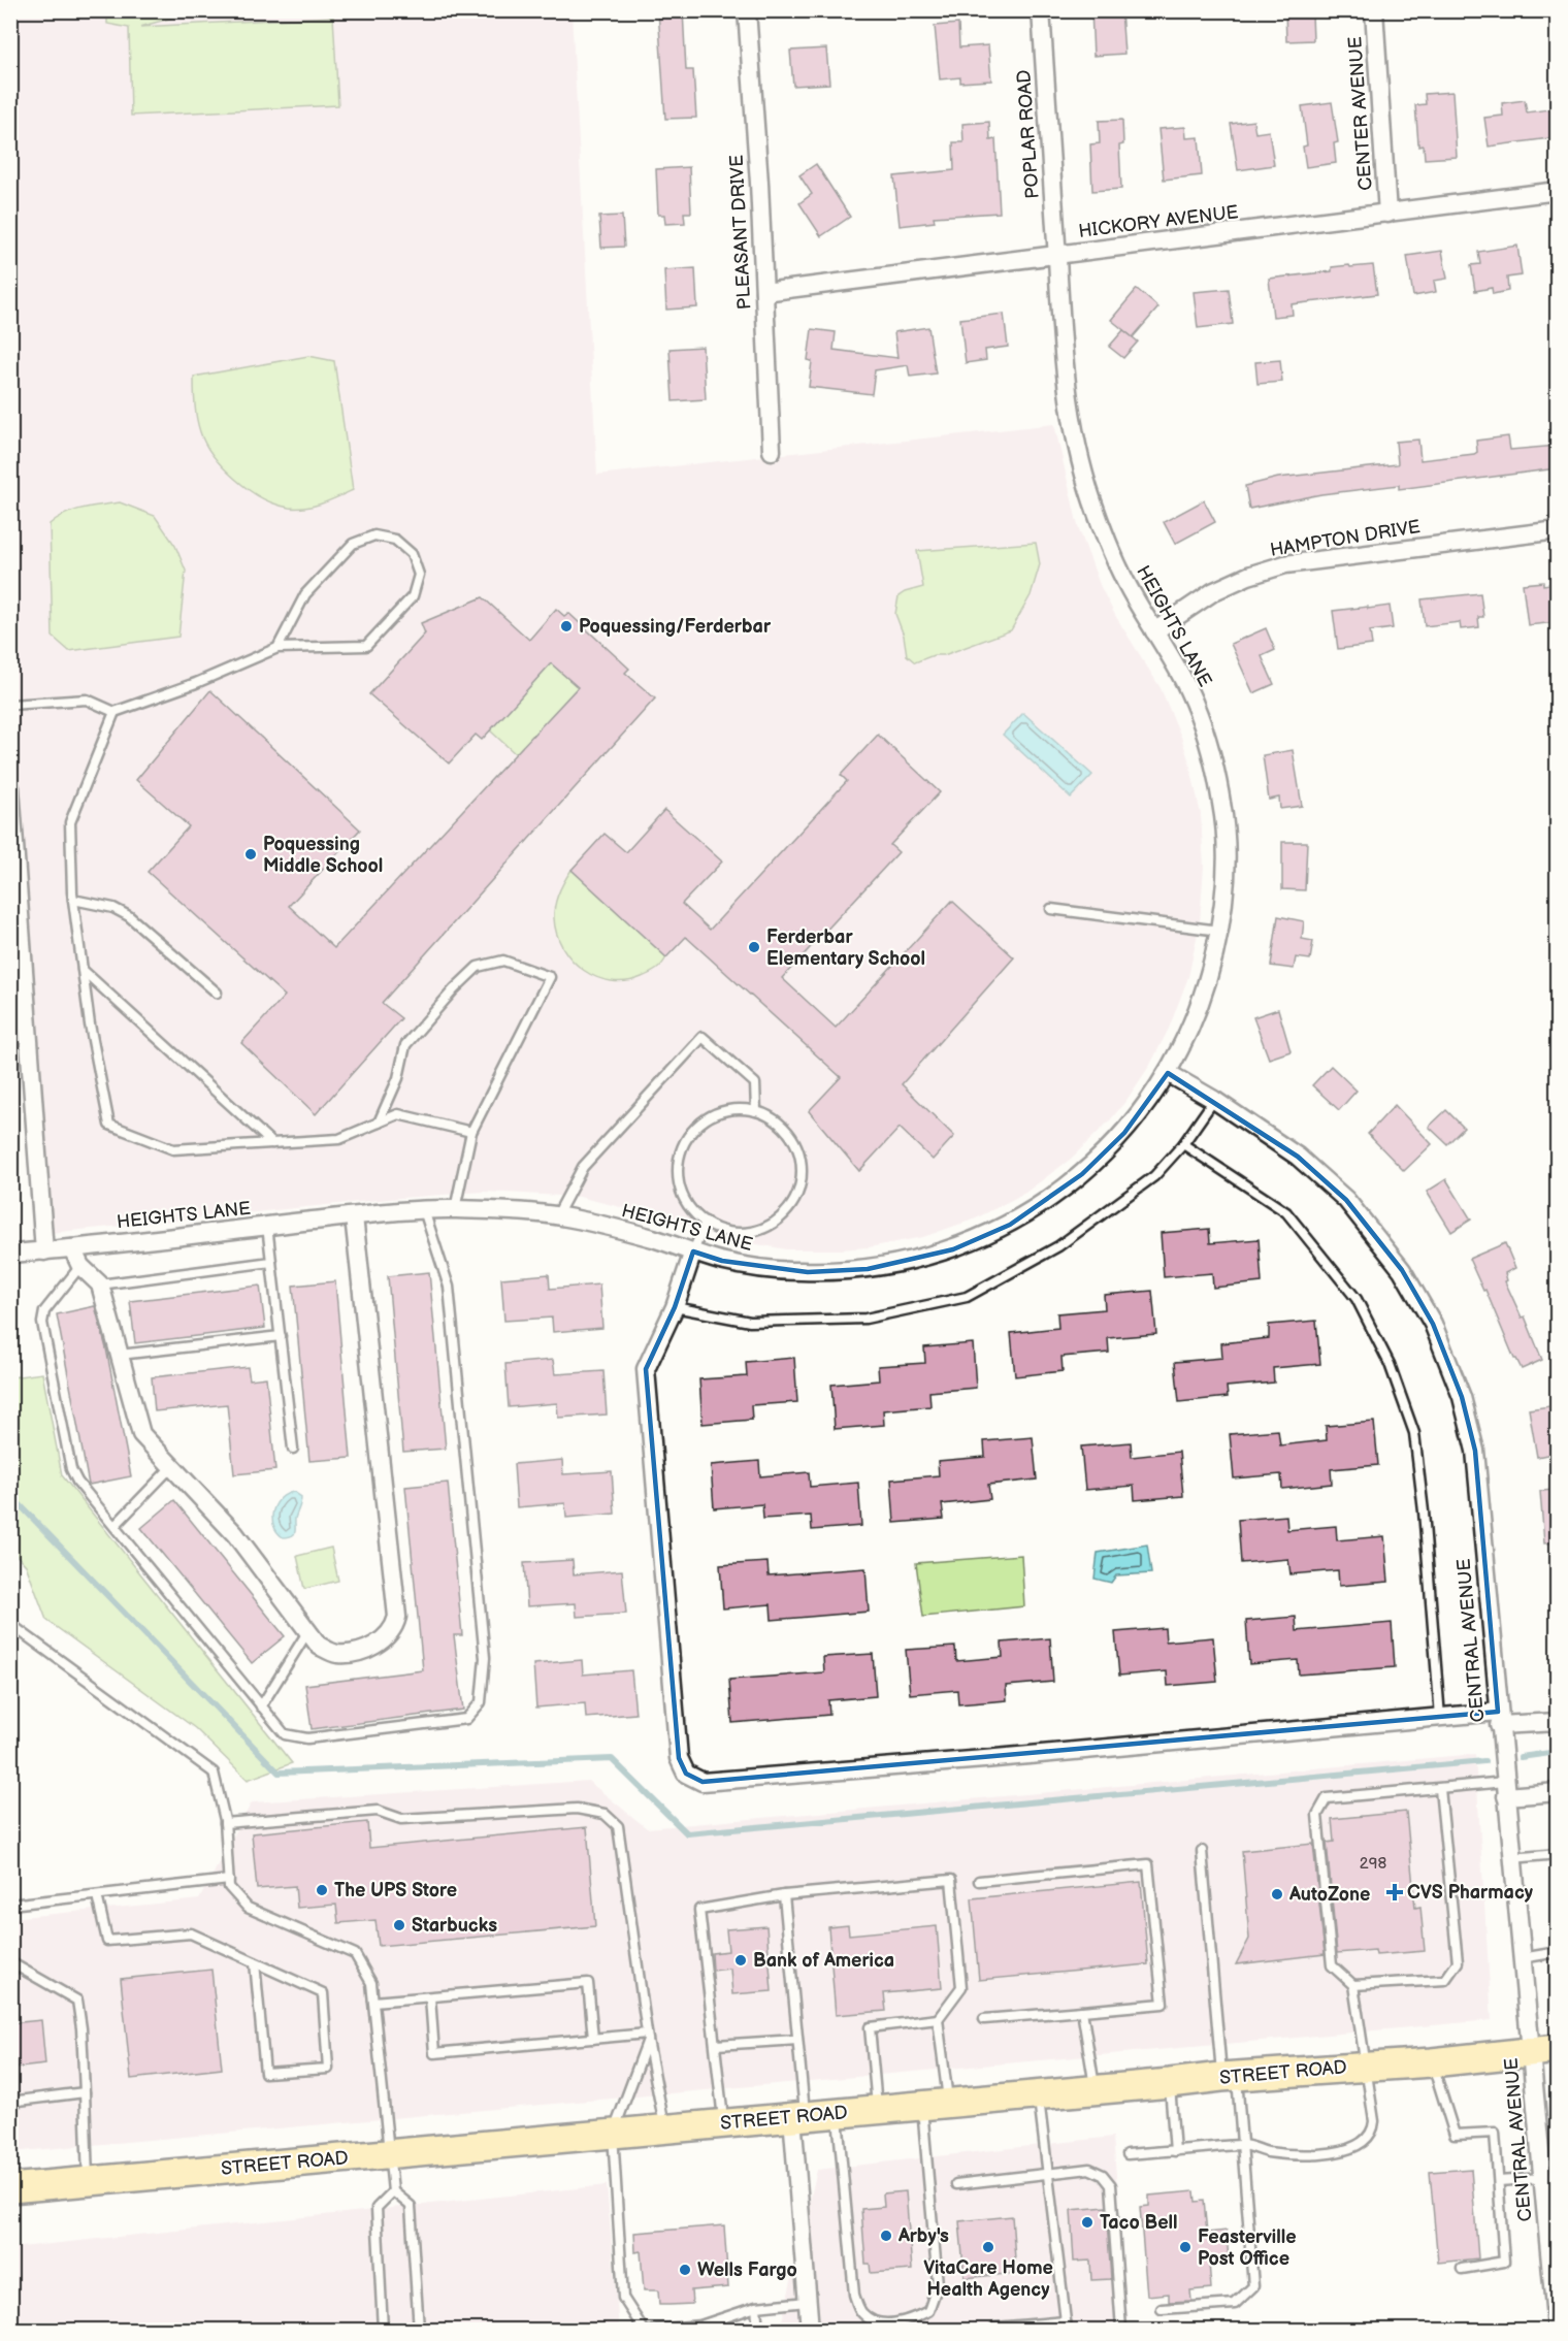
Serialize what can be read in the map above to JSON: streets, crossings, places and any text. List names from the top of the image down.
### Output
{
  "streets": {
    "main road": ["STREET ROAD"],
    "street": [
      "CENTER AVENUE",
      "POPLAR ROAD",
      "HICKORY AVENUE",
      "PLEASANT DRIVE",
      "HAMPTON DRIVE",
      "HEIGHTS LANE",
      "CENTRAL AVENUE"
    ]
  },
  "crossings": [
    ["CENTER AVENUE", "HICKORY AVENUE"],
    ["POPLAR ROAD", "HICKORY AVENUE"],
    ["POPLAR ROAD", "HEIGHTS LANE"],
    ["HICKORY AVENUE", "PLEASANT DRIVE"],
    ["HICKORY AVENUE", "HEIGHTS LANE"],
    ["HAMPTON DRIVE", "HEIGHTS LANE"],
    ["HEIGHTS LANE", "CENTRAL AVENUE"],
    ["CENTRAL AVENUE", "STREET ROAD"]
  ],
  "places": {
    "other": [
      "Poquessing/Ferderbar",
      "Poquessing Middle School",
      "Ferderbar Elementary School",
      "The UPS Store",
      "AutoZone",
      "Starbucks",
      "Bank of America",
      "Taco Bell",
      "Arby's",
      "VitaCare Home Health Agency",
      "Feasterville Post Office",
      "Wells Fargo"
    ],
    "health": ["CVS Pharmacy"]
  },
  "house_numbers": ["298"]
}
